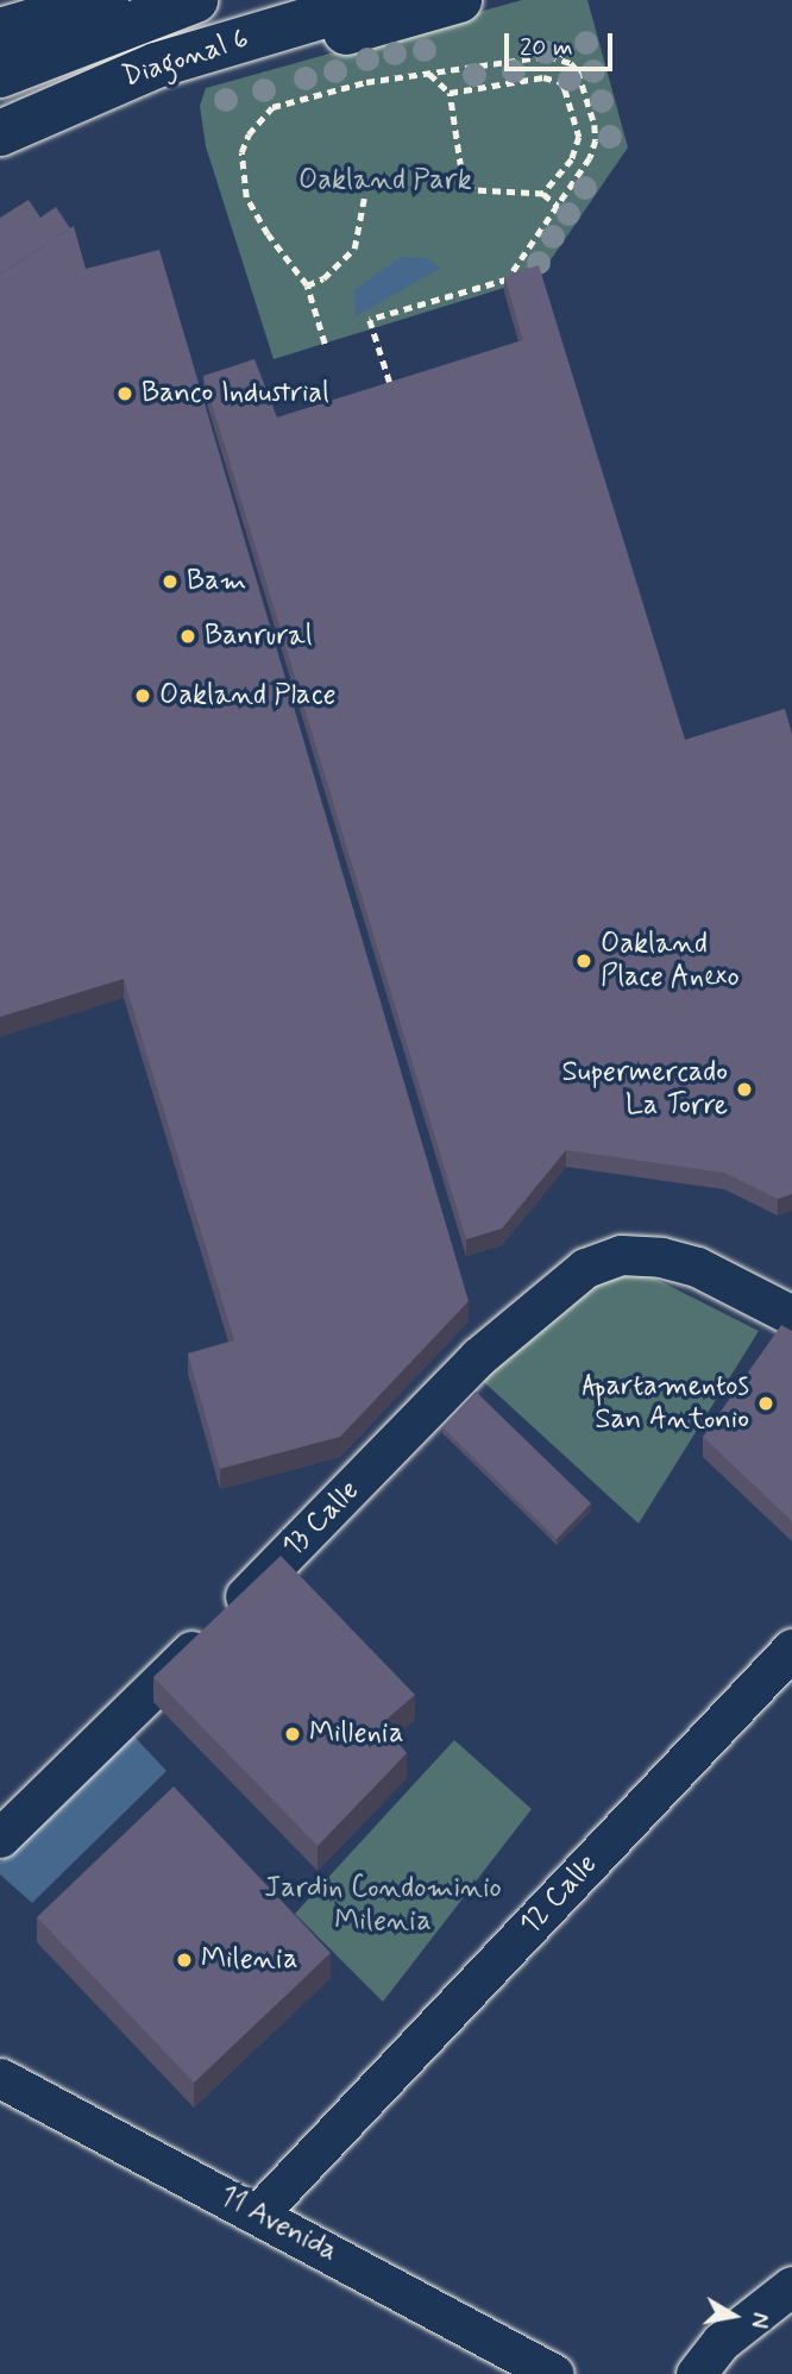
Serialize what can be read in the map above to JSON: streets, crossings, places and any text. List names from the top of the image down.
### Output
{
  "streets": {
    "main road": ["Diagonal 6"],
    "street": ["13 Calle", "12 Calle", "11 Avenida"]
  },
  "crossings": [
    ["12 Calle", "11 Avenida"]
  ],
  "parks": ["Oakland Park", "Jardin Condominio Milenia"],
  "places": [
    "Banco Industrial",
    "Bam",
    "Banrural",
    "Oakland Place",
    "Oakland Place Anexo",
    "Supermercado La Torre",
    "Apartamentos San Antonio",
    "Millenia",
    "Milenia"
  ],
  "scale_bar": "20 m",
  "north": "right"
}
